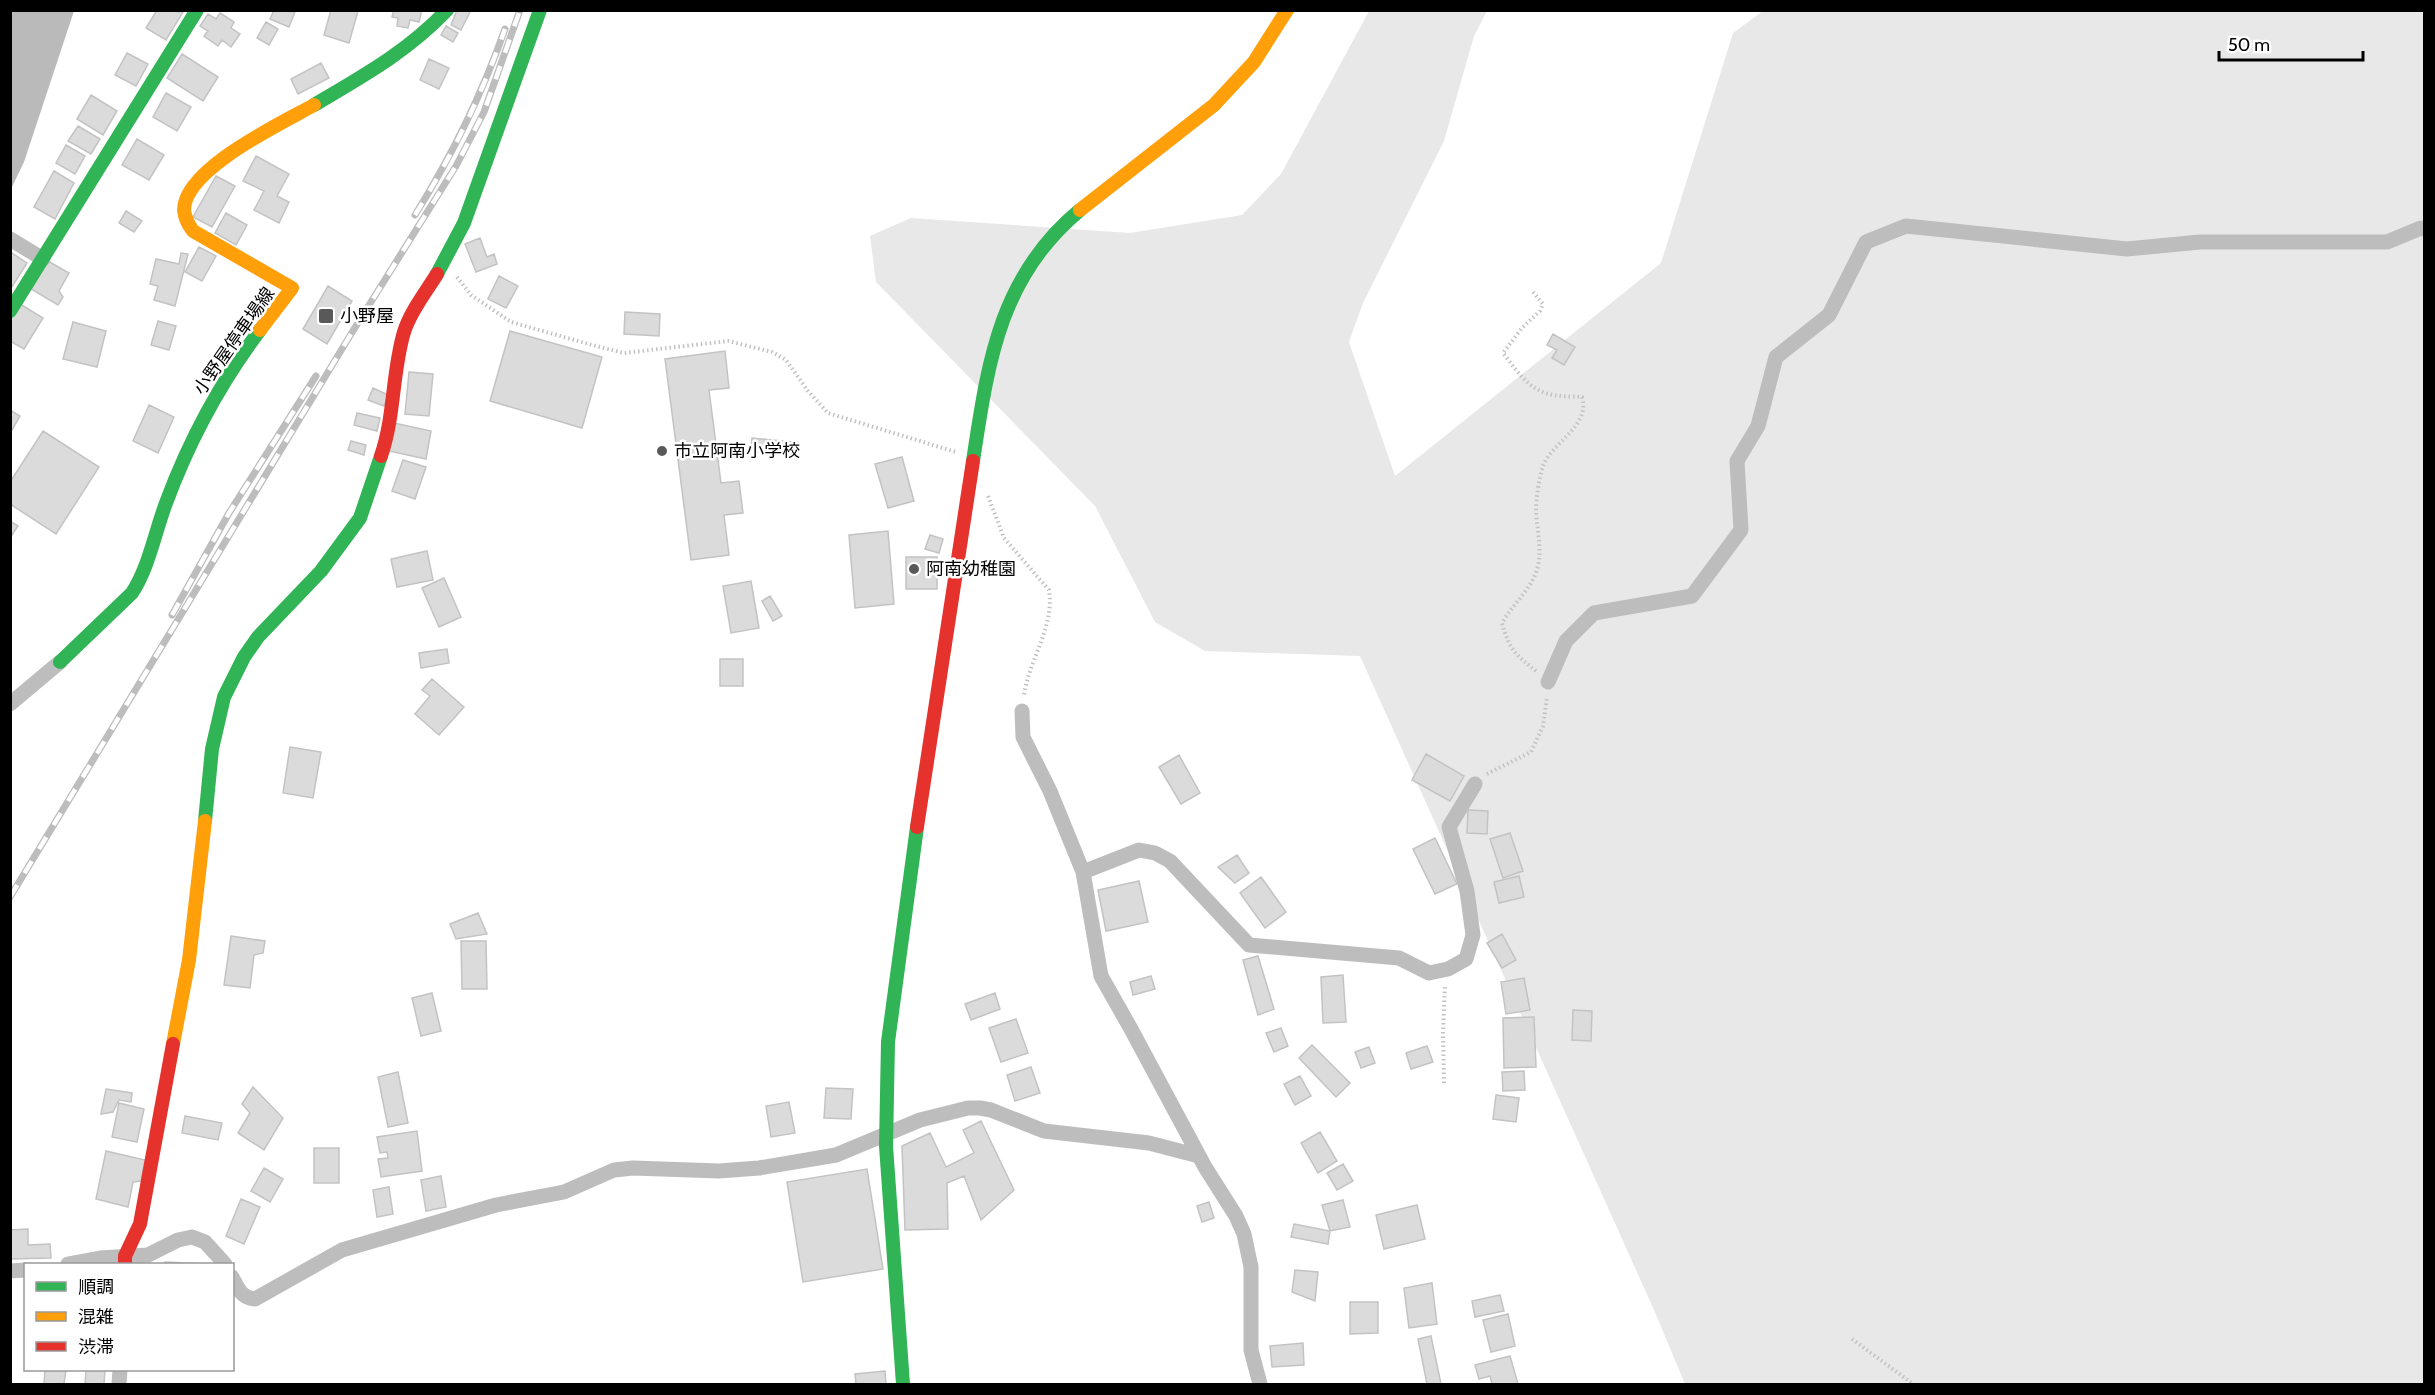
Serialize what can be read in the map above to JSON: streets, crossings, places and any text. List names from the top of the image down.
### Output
{
  "streets": {
    "street": ["小野屋停車場線"]
  },
  "places": {
    "transit": ["小野屋"],
    "other": ["市立阿南小学校", "阿南幼稚園"]
  },
  "legend": ["順調", "混雑", "渋滞"],
  "scale_bar": "50 m"
}
